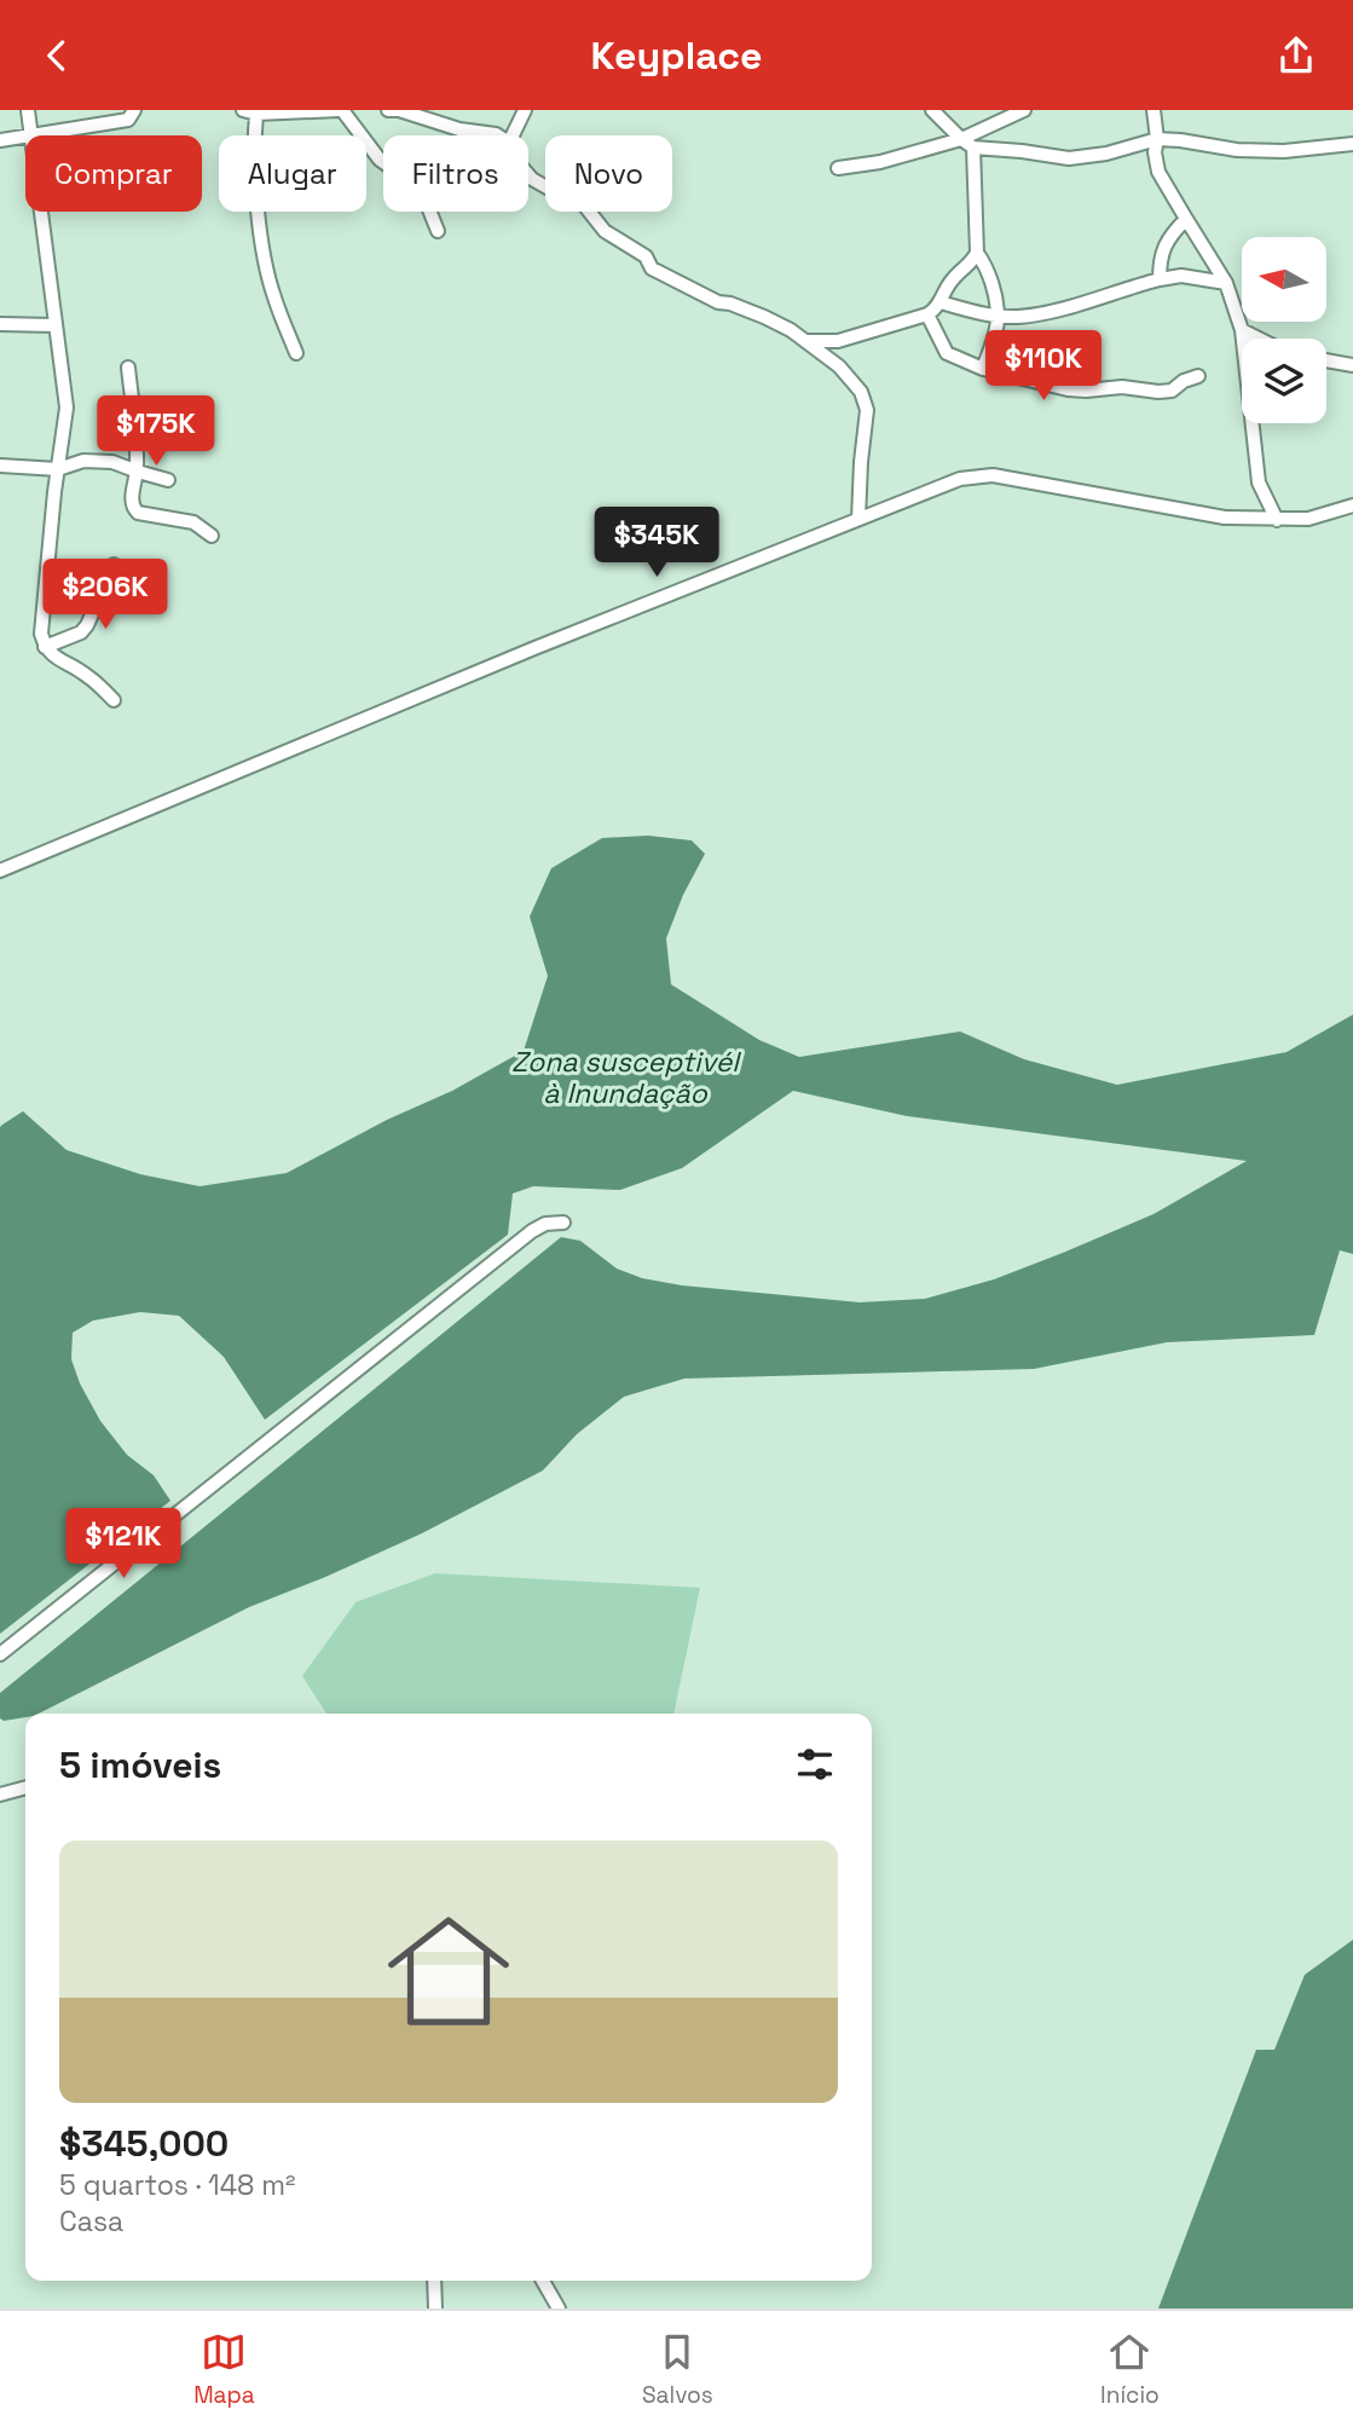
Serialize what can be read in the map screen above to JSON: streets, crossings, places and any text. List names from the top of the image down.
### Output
{
  "water": ["Zona susceptivél à Inundação"],
  "north": "left",
  "page": {
    "header": "Keyplace",
    "chip": [
      "Comprar",
      "Alugar",
      "Filtros",
      "Novo"
    ],
    "price": [
      "$110K",
      "$175K",
      "$345K",
      "$206K",
      "$121K"
    ],
    "heading": "5 imóveis",
    "list": [
      {
        "name": "$345,000",
        "note": "5 quartos · 148 m² · Casa"
      }
    ],
    "tabs": ["Mapa", "Salvos", "Início"]
  }
}
